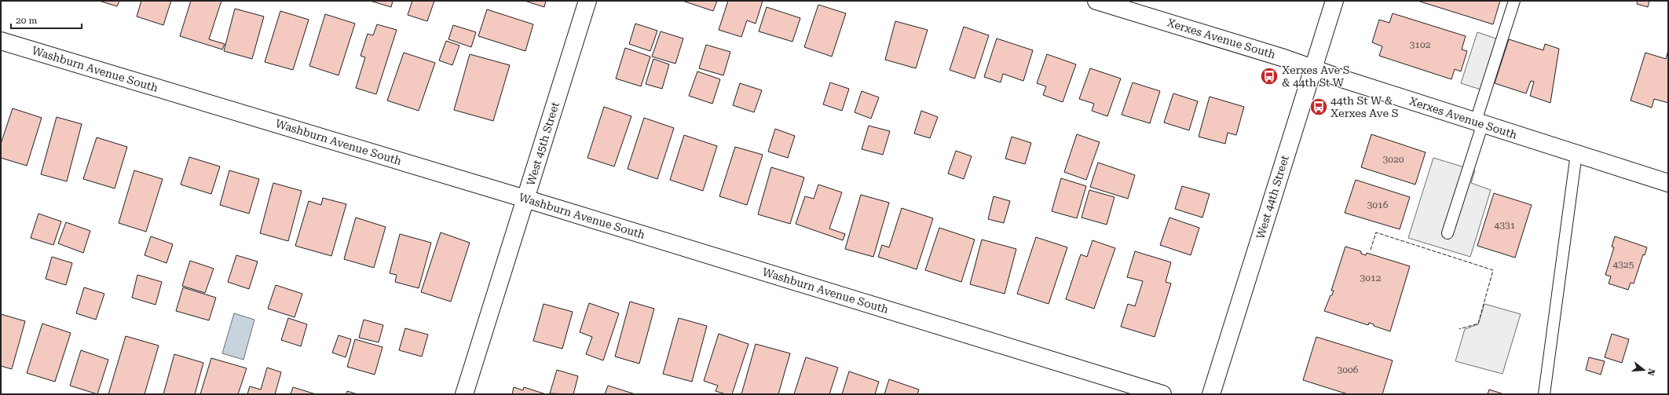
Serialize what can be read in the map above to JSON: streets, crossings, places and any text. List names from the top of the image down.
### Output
{
  "streets": {
    "street": [
      "Xerxes Avenue South",
      "Washburn Avenue South",
      "West 45th Street",
      "West 44th Street"
    ]
  },
  "crossings": [
    ["Xerxes Avenue South", "West 44th Street"],
    ["Washburn Avenue South", "West 45th Street"]
  ],
  "places": {
    "bus stop": ["Xerxes Ave S & 44th St W", "44th St W & Xerxes Ave S"]
  },
  "house_numbers": [
    "3102",
    "3020",
    "3016",
    "4331",
    "4325",
    "3012",
    "3006"
  ],
  "scale_bar": "20 m",
  "north": "right"
}
